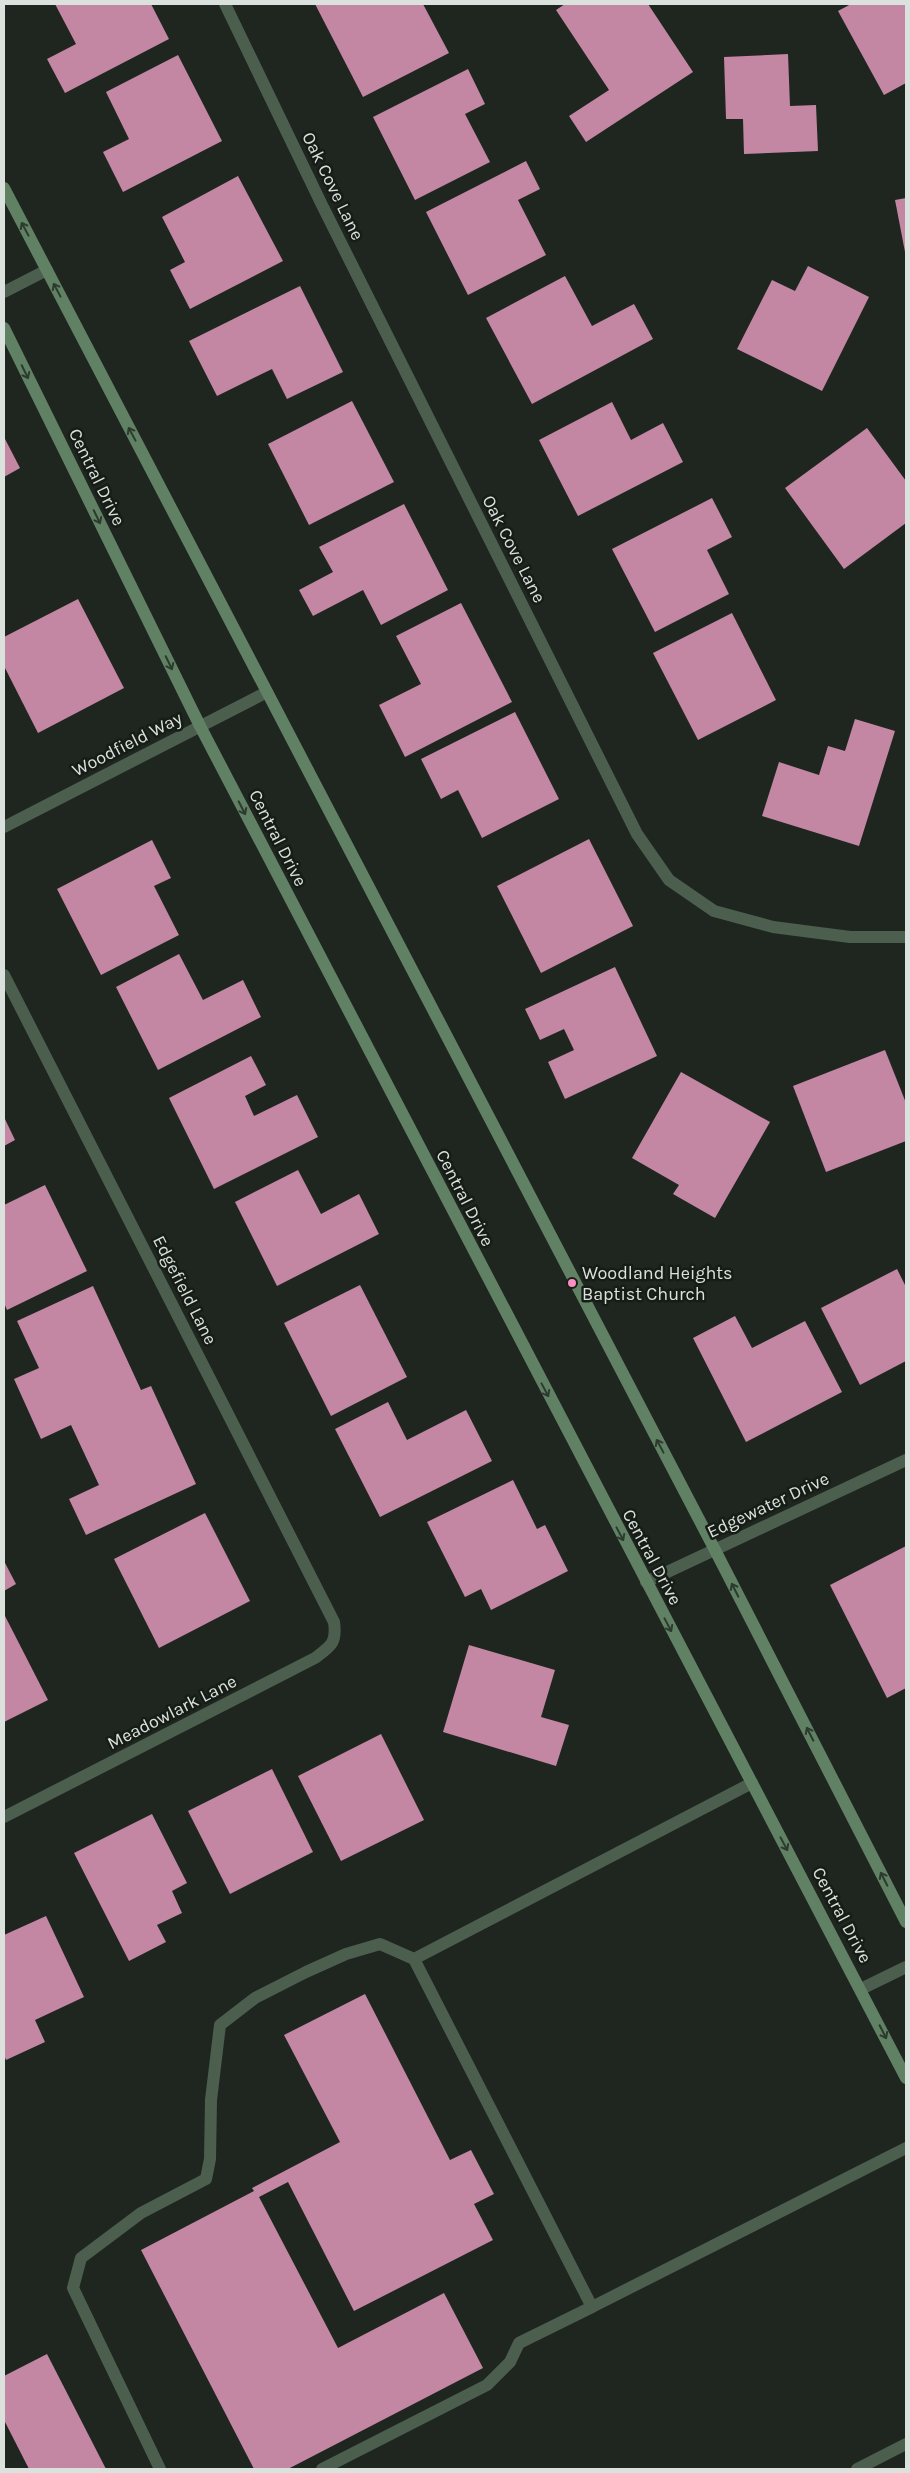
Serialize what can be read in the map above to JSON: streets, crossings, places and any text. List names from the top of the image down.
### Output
{
  "streets": {
    "main road": ["Central Drive"],
    "street": [
      "Oak Cove Lane",
      "Woodfield Way",
      "Edgefield Lane",
      "Edgewater Drive",
      "Meadowlark Lane"
    ]
  },
  "crossings": [
    ["Central Drive", "Woodfield Way"],
    ["Central Drive", "Edgewater Drive"],
    ["Edgefield Lane", "Meadowlark Lane"]
  ],
  "places": ["Woodland Heights Baptist Church"]
}
